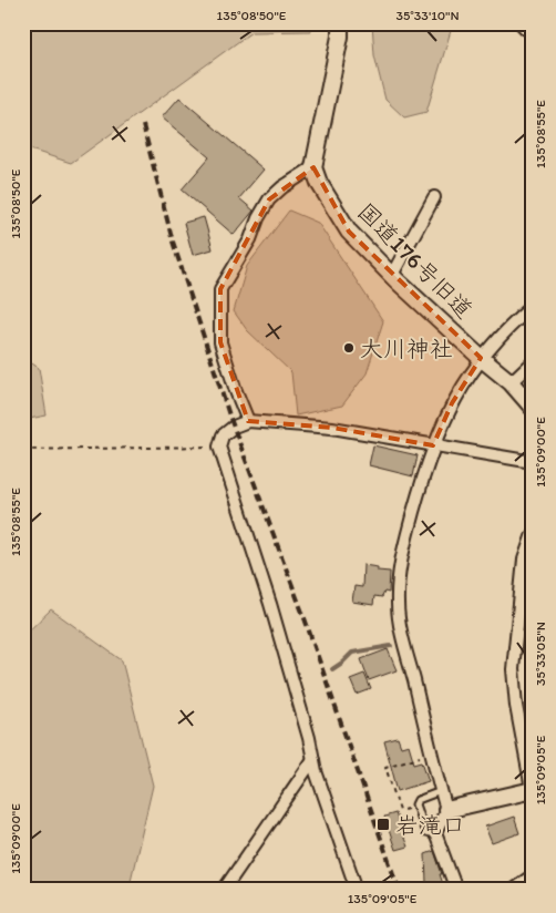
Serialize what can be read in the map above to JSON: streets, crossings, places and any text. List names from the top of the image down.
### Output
{
  "streets": {
    "street": ["国道176号旧道"]
  },
  "places": {
    "other": ["大川神社"],
    "transit": ["岩滝口"]
  },
  "coordinates": [
    "135°08'50\"E",
    "35°33'10\"N",
    "135°08'55\"E",
    "135°09'00\"E",
    "35°33'05\"N",
    "135°09'05\"E"
  ]
}
